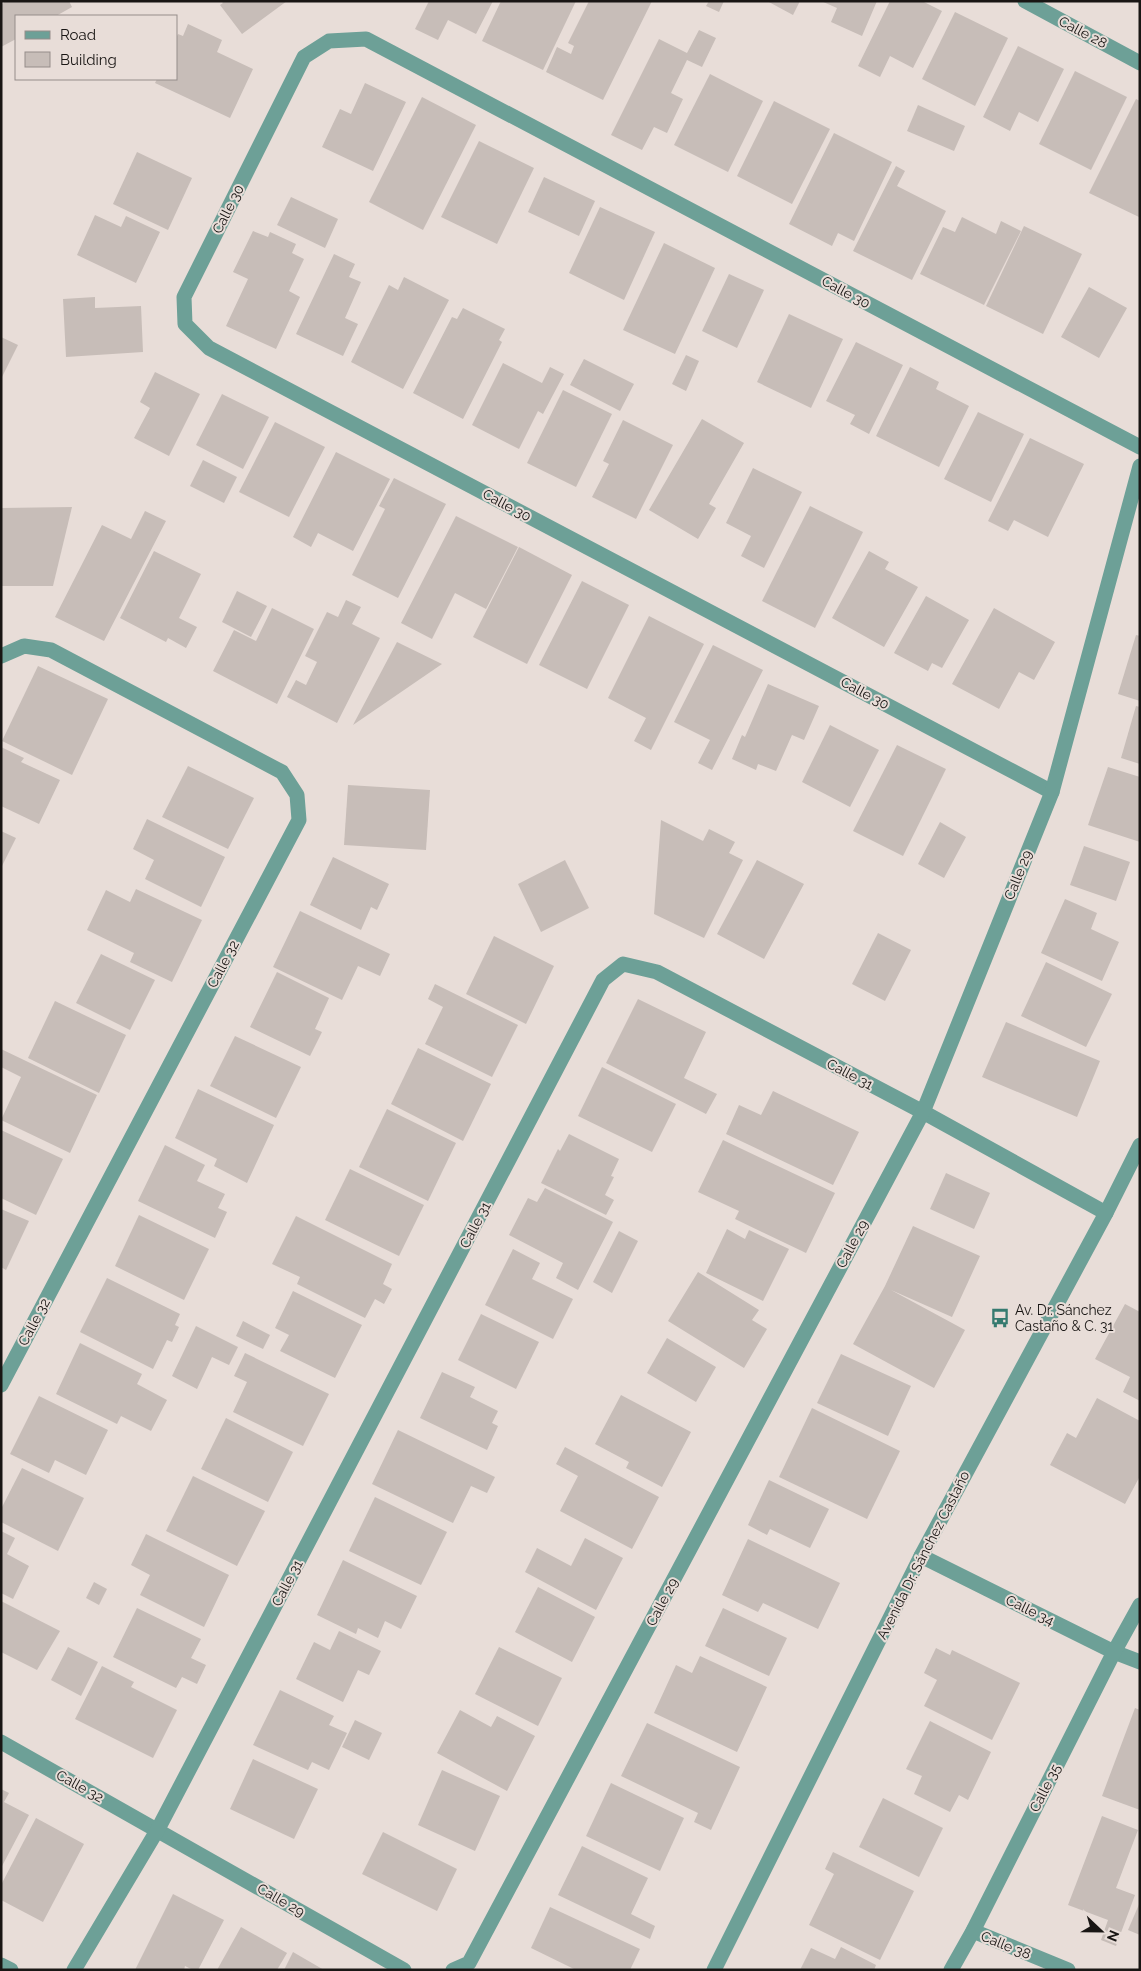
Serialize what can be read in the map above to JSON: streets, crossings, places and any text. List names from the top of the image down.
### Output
{
  "streets": {
    "street": [
      "Calle 28",
      "Calle 30",
      "Calle 29",
      "Calle 32",
      "Calle 31",
      "Avenida Dr. Sánchez Castaño",
      "Calle 34",
      "Calle 35",
      "Calle 38"
    ]
  },
  "crossings": [
    ["Calle 30", "Calle 29"],
    ["Calle 29", "Calle 32"],
    ["Calle 29", "Calle 31"],
    ["Calle 32", "Calle 31"],
    ["Calle 31", "Avenida Dr. Sánchez Castaño"],
    ["Avenida Dr. Sánchez Castaño", "Calle 34"],
    ["Calle 34", "Calle 35"],
    ["Calle 35", "Calle 38"]
  ],
  "places": {
    "bus stop": ["Av. Dr. Sánchez Castaño & C. 31"]
  },
  "legend": ["Road", "Building"],
  "north": "right"
}
